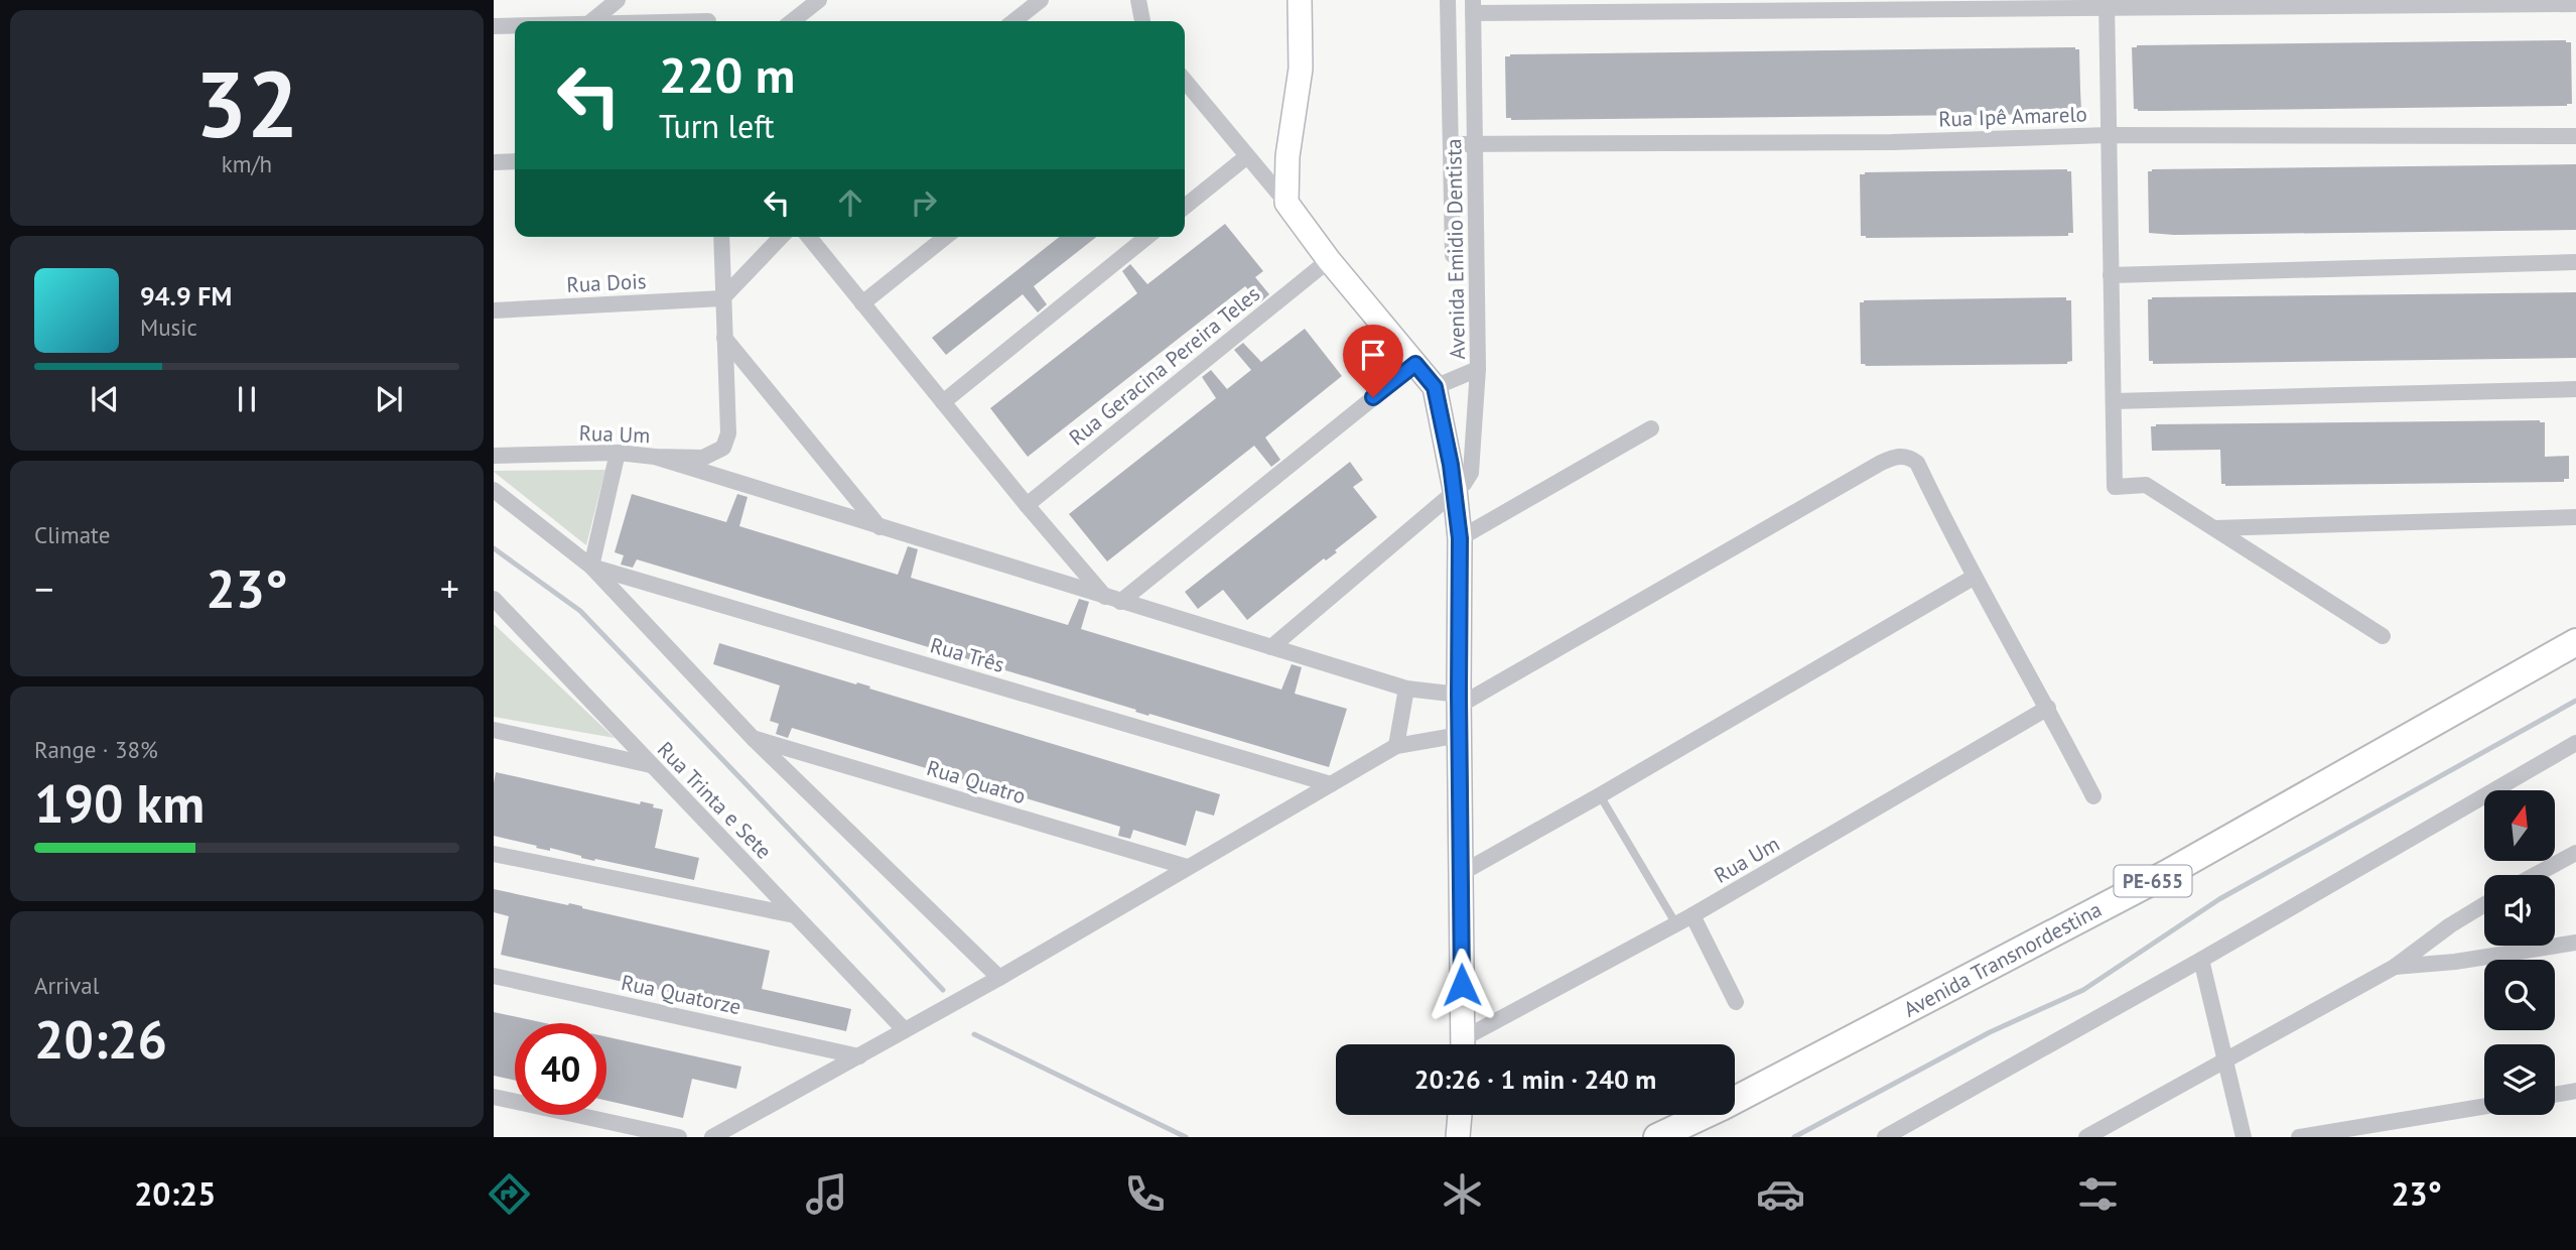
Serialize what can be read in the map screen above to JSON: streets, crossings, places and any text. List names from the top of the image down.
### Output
{
  "streets": {
    "main road": ["PE-655", "Avenida Transnordestina"],
    "street": [
      "Rua Ipê Amarelo",
      "Avenida Emidio Dentista",
      "Rua Dois",
      "Rua Geracina Pereira Teles",
      "Rua Um",
      "Rua Três",
      "Rua Quatro",
      "Rua Trinta e Sete",
      "Rua Quatorze"
    ]
  },
  "crossings": [
    ["Rua Ipê Amarelo", "Avenida Emidio Dentista"]
  ],
  "north": "top",
  "page": {
    "tile": [
      ["32", "km/h"],
      "Climate",
      ["Range · 38%", "190 km"],
      ["Arrival", "20:26"]
    ],
    "turn": ["220 m", "Turn left"],
    "song": ["94.9 FM", "Music"],
    "heat": ["−", "23°", "+"],
    "limit": "40",
    "trip": "20:26 · 1 min · 240 m",
    "tabs": ["20:25", "23°"]
  }
}
